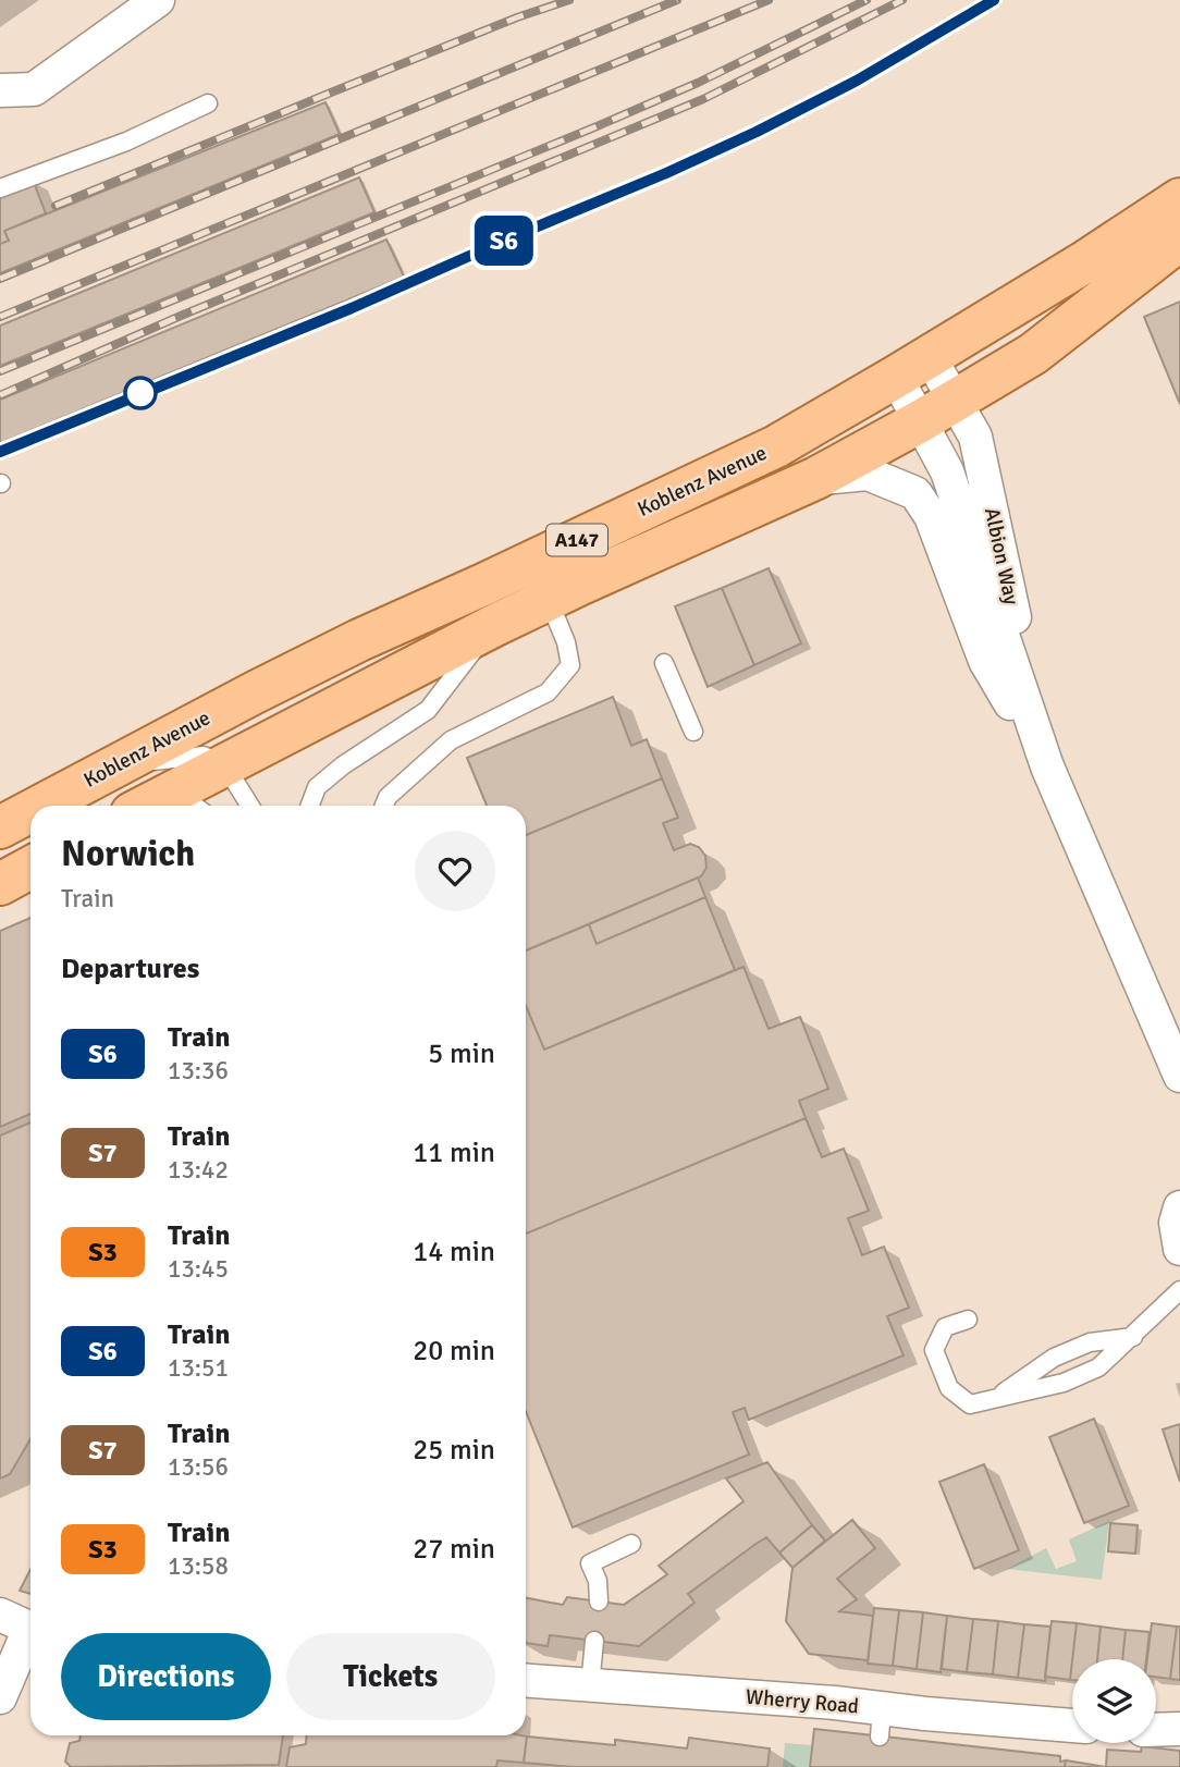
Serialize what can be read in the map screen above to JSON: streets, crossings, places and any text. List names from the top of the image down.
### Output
{
  "streets": {
    "main road": ["Koblenz Avenue", "A147"],
    "street": ["Albion Way", "Wherry Road"]
  },
  "crossings": [
    ["Koblenz Avenue", "Albion Way"]
  ],
  "page": {
    "on_map": "S6",
    "heading": [
      ["Norwich", "Train"],
      "Departures"
    ],
    "list": [
      {
        "mark": "S6",
        "name": "Train",
        "note": "13:36",
        "value": "5 min"
      },
      {
        "mark": "S7",
        "name": "Train",
        "note": "13:42",
        "value": "11 min"
      },
      {
        "mark": "S3",
        "name": "Train",
        "note": "13:45",
        "value": "14 min"
      },
      {
        "mark": "S6",
        "name": "Train",
        "note": "13:51",
        "value": "20 min"
      },
      {
        "mark": "S7",
        "name": "Train",
        "note": "13:56",
        "value": "25 min"
      },
      {
        "mark": "S3",
        "name": "Train",
        "note": "13:58",
        "value": "27 min"
      }
    ],
    "buttons": ["Directions", "Tickets"]
  }
}
